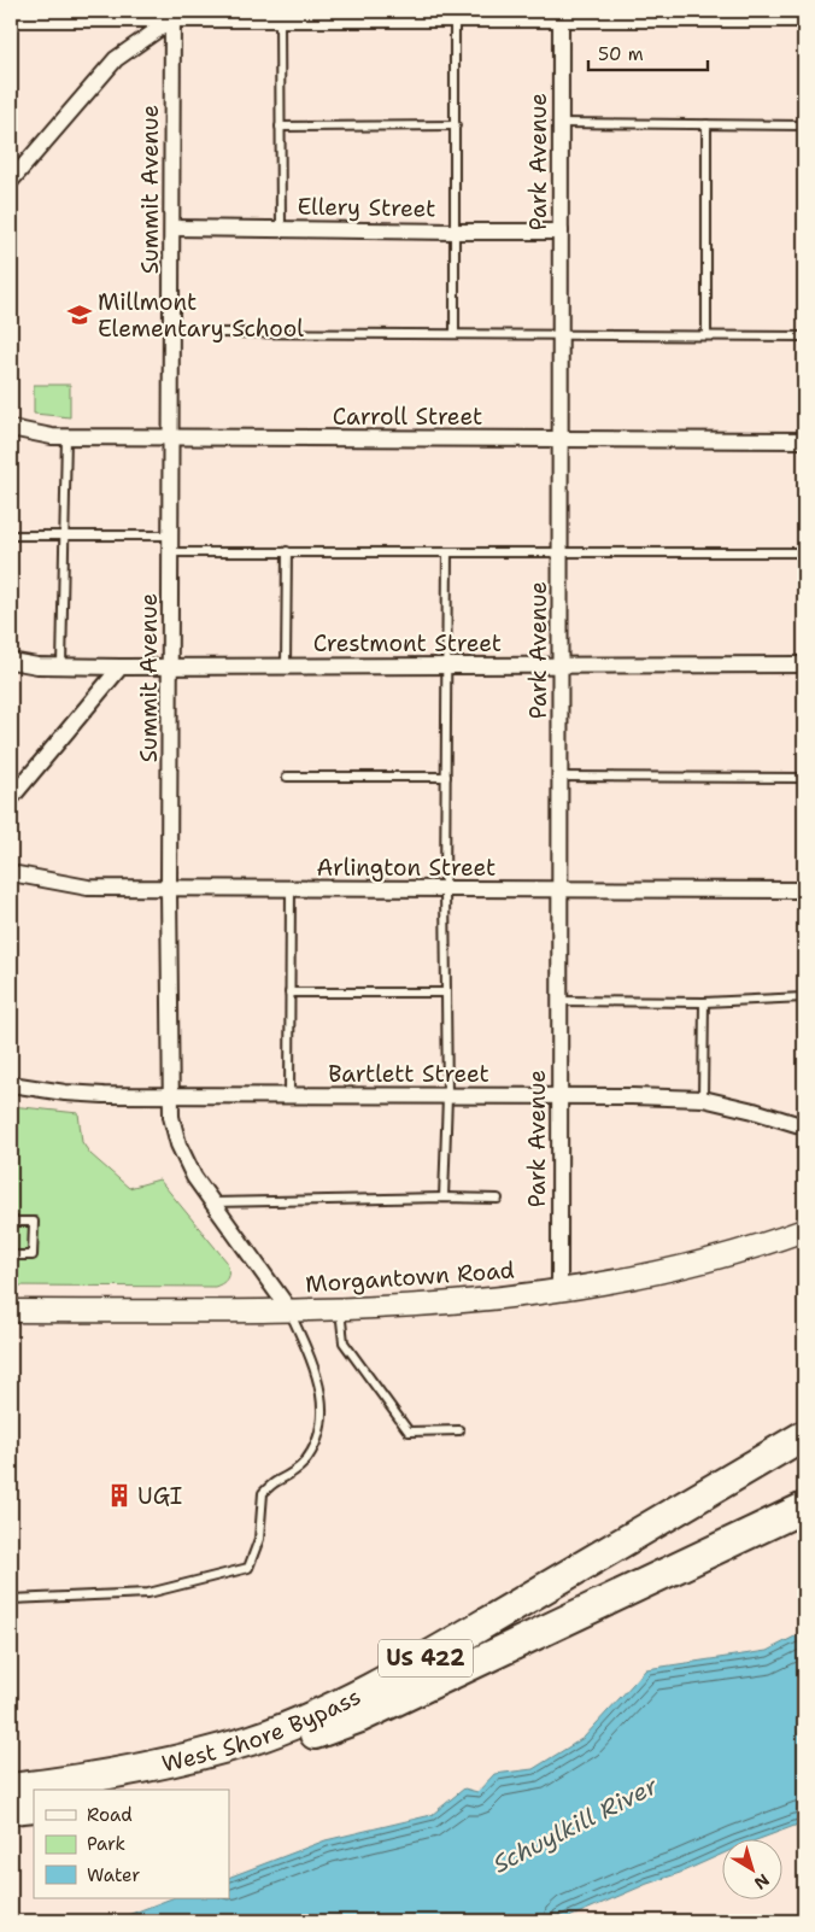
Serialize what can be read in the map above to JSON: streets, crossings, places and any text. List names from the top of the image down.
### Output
{
  "streets": {
    "highway": ["US 422", "West Shore Bypass"],
    "main road": ["Morgantown Road"],
    "street": [
      "Park Avenue",
      "Summit Avenue",
      "Ellery Street",
      "Carroll Street",
      "Crestmont Street",
      "Arlington Street",
      "Bartlett Street"
    ]
  },
  "crossings": [
    ["Park Avenue", "Ellery Street"],
    ["Park Avenue", "Carroll Street"],
    ["Park Avenue", "Crestmont Street"],
    ["Park Avenue", "Arlington Street"],
    ["Park Avenue", "Bartlett Street"],
    ["Park Avenue", "Morgantown Road"],
    ["Summit Avenue", "Ellery Street"],
    ["Summit Avenue", "Carroll Street"],
    ["Summit Avenue", "Crestmont Street"],
    ["Summit Avenue", "Arlington Street"],
    ["Summit Avenue", "Bartlett Street"],
    ["Summit Avenue", "Morgantown Road"]
  ],
  "water": ["Schuylkill River"],
  "places": {
    "school or university": ["Millmont Elementary School"],
    "building": ["UGI"]
  },
  "legend": ["Road", "Park", "Water"],
  "scale_bar": "50 m",
  "north": "bottom right"
}
